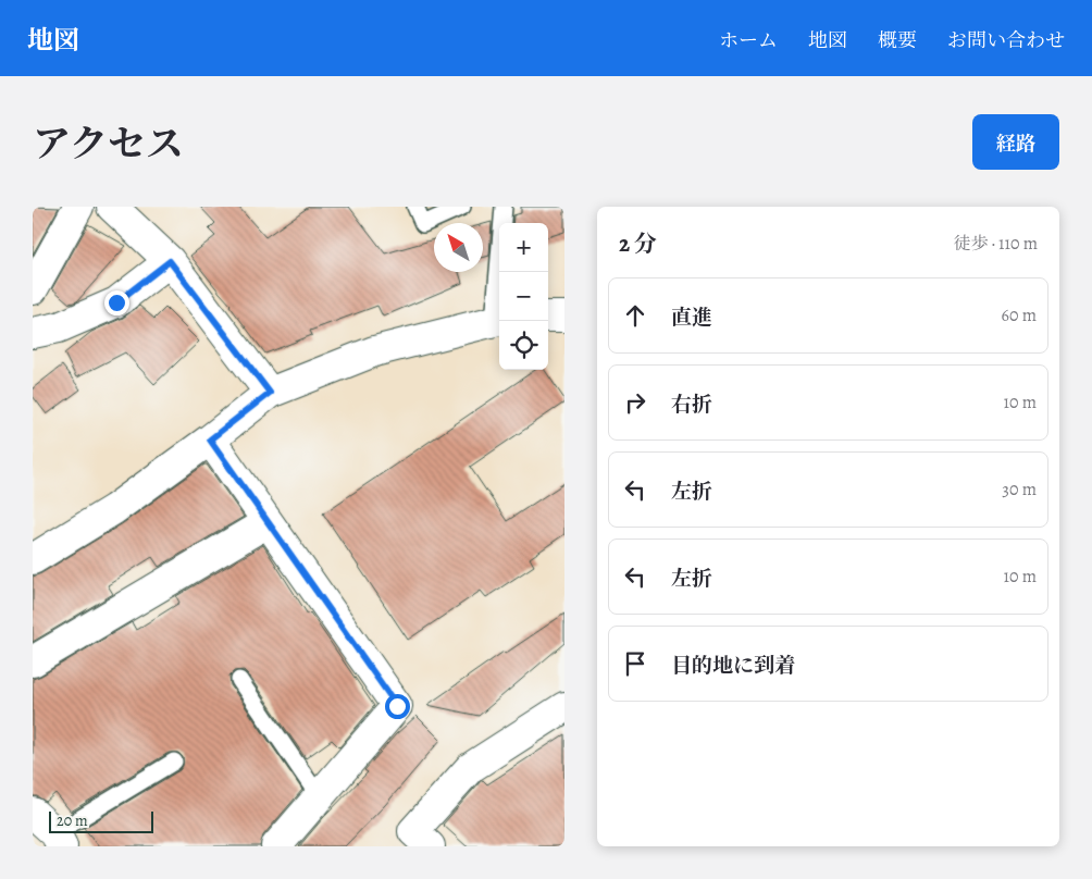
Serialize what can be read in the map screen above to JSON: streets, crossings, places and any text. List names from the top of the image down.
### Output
{
  "scale_bar": "20 m",
  "north": "top left",
  "page": {
    "header": "地図",
    "nav": [
      "ホーム",
      "地図",
      "概要",
      "お問い合わせ"
    ],
    "title": "アクセス",
    "buttons": "経路",
    "heading": ["2 分", "徒歩 · 110 m"],
    "map_buttons": ["+", "−"],
    "list": [
      ["直進", "60 m"],
      ["右折", "10 m"],
      ["左折", "30 m"],
      ["左折", "10 m"],
      "目的地に到着"
    ],
    "scale": "20 m"
  }
}
